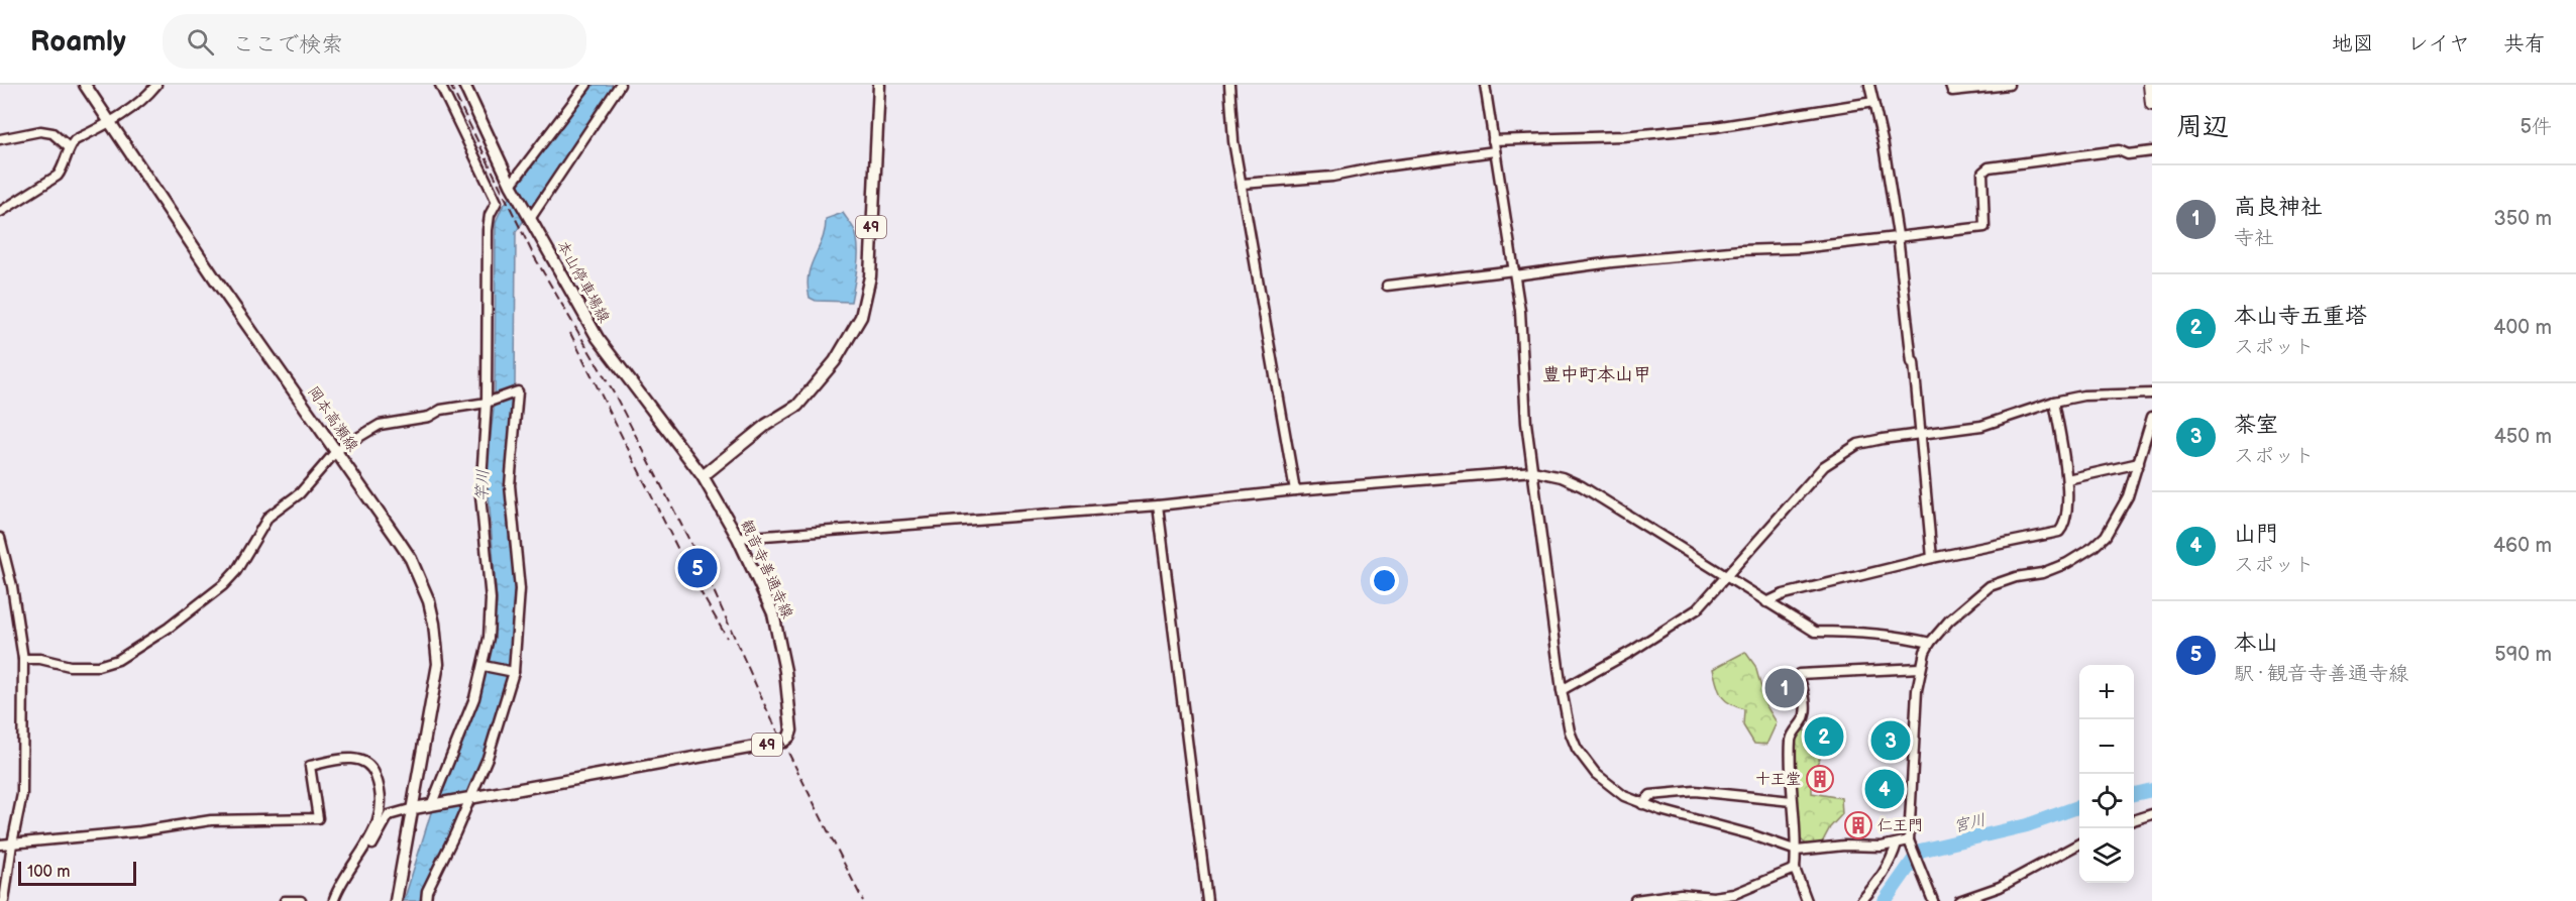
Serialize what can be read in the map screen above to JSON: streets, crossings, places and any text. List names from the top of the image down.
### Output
{
  "streets": {
    "main road": [
      "49",
      "本山停車場線",
      "岡本高瀬線",
      "観音寺善通寺線"
    ]
  },
  "crossings": [
    ["49", "本山停車場線"],
    ["49", "観音寺善通寺線"],
    ["本山停車場線", "観音寺善通寺線"],
    ["岡本高瀬線", "観音寺善通寺線"]
  ],
  "districts": ["豊中町本山甲"],
  "water": ["竿川", "宮川"],
  "places": {
    "building": ["十王堂", "仁王門"]
  },
  "scale_bar": "100 m",
  "page": {
    "header": "Roamly",
    "search": "ここで検索",
    "nav": ["地図", "レイヤ", "共有"],
    "heading": ["周辺", "5件"],
    "list": [
      {
        "mark": "1",
        "name": "高良神社",
        "note": "寺社",
        "value": "350 m"
      },
      {
        "mark": "2",
        "name": "本山寺五重塔",
        "note": "スポット",
        "value": "400 m"
      },
      {
        "mark": "3",
        "name": "茶室",
        "note": "スポット",
        "value": "450 m"
      },
      {
        "mark": "4",
        "name": "山門",
        "note": "スポット",
        "value": "460 m"
      },
      {
        "mark": "5",
        "name": "本山",
        "note": "駅 · 観音寺善通寺線",
        "value": "590 m"
      }
    ],
    "pins": [
      "5",
      "1",
      "2",
      "3",
      "4"
    ],
    "map_buttons": ["+", "−"],
    "scale": "100 m"
  }
}
